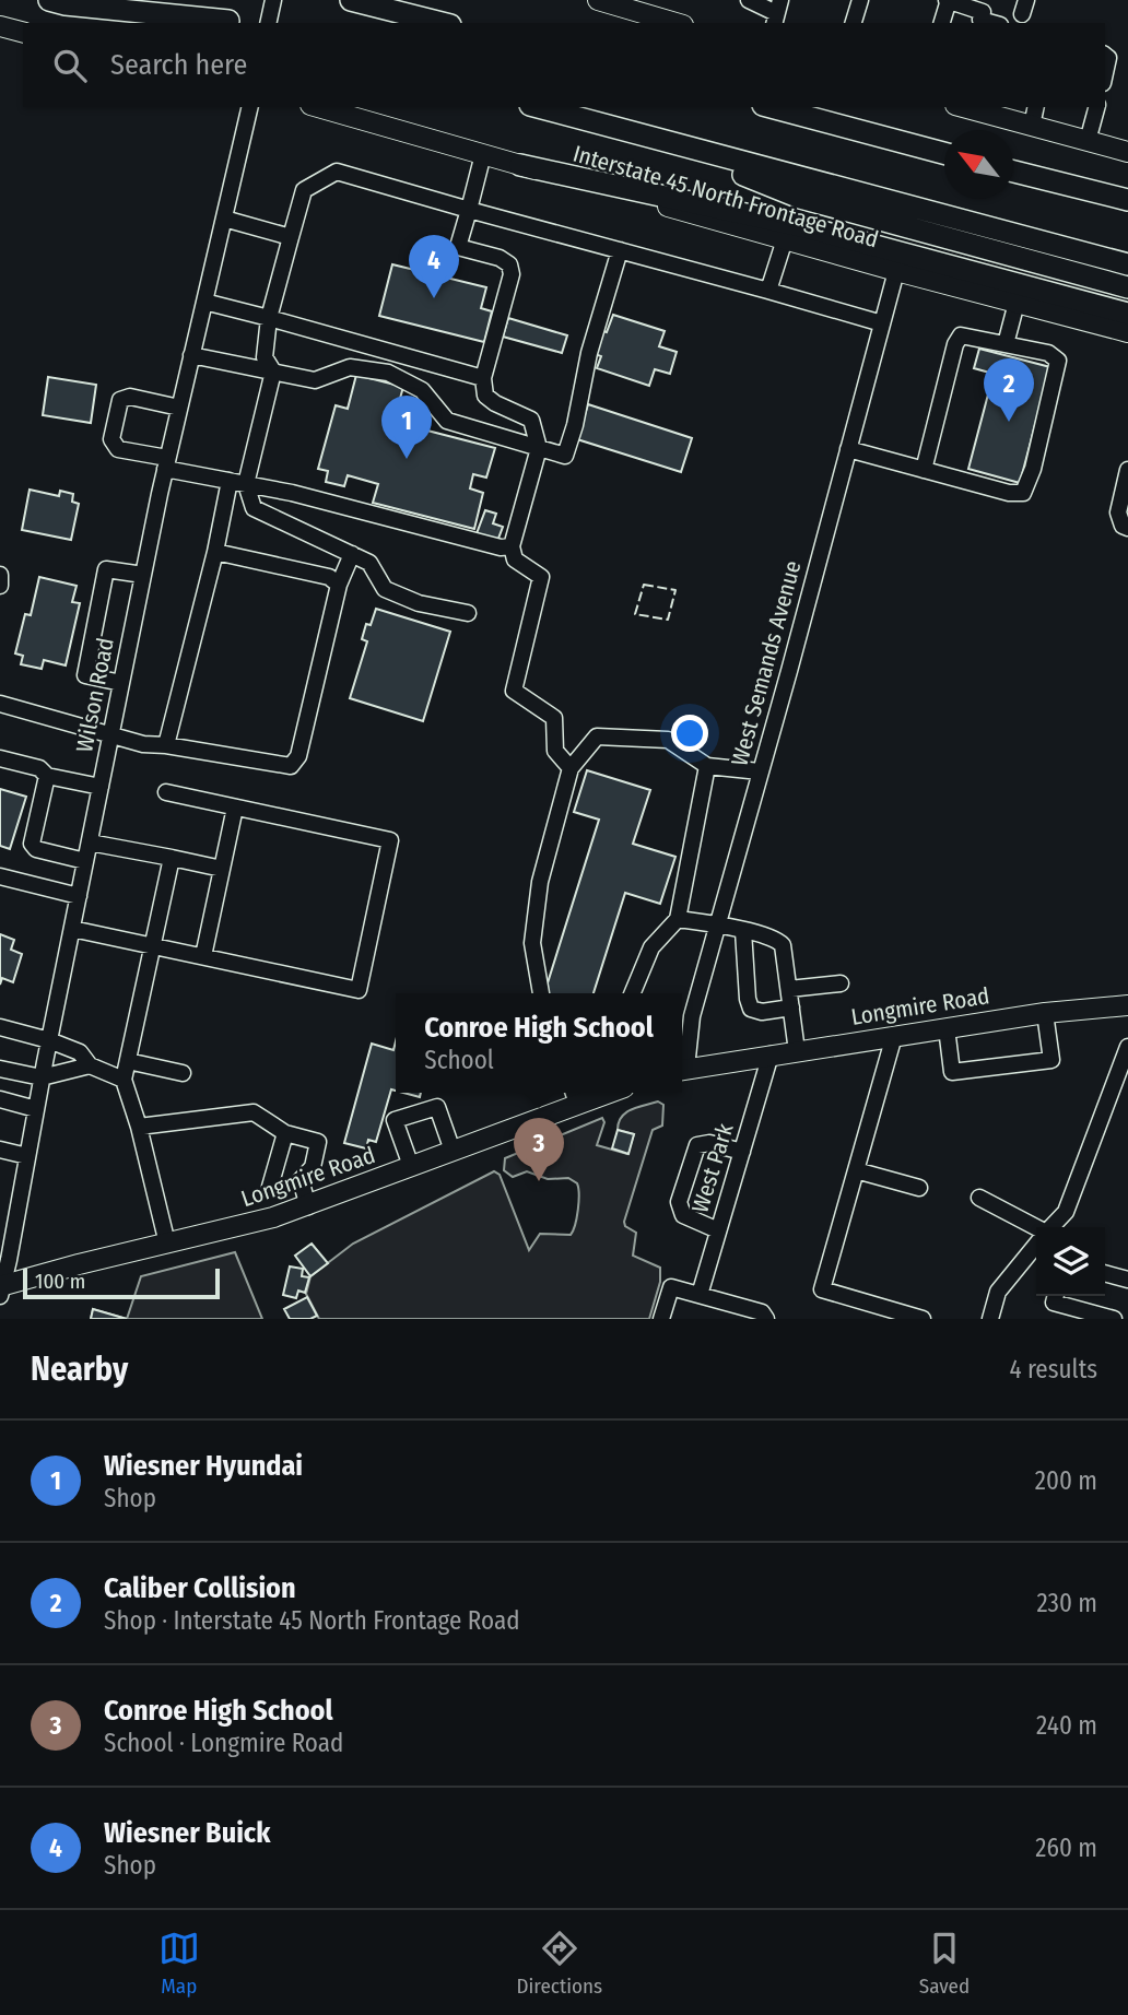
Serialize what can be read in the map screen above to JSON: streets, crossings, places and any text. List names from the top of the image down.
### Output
{
  "streets": {
    "main road": ["Interstate 45 North Frontage Road", "Longmire Road"],
    "street": ["West Semands Avenue", "Wilson Road", "West Park"]
  },
  "crossings": [
    ["Interstate 45 North Frontage Road", "West Semands Avenue"],
    ["West Semands Avenue", "Longmire Road"],
    ["Wilson Road", "Longmire Road"],
    ["Longmire Road", "West Park"]
  ],
  "scale_bar": "100 m",
  "north": "top left",
  "page": {
    "search": "Search here",
    "pins": [
      "4",
      "2",
      "1",
      "3"
    ],
    "popup": ["Conroe High School", "School"],
    "scale": "100 m",
    "heading": ["Nearby", "4 results"],
    "list": [
      {
        "mark": "1",
        "name": "Wiesner Hyundai",
        "note": "Shop",
        "value": "200 m"
      },
      {
        "mark": "2",
        "name": "Caliber Collision",
        "note": "Shop · Interstate 45 North Frontage Road",
        "value": "230 m"
      },
      {
        "mark": "3",
        "name": "Conroe High School",
        "note": "School · Longmire Road",
        "value": "240 m"
      },
      {
        "mark": "4",
        "name": "Wiesner Buick",
        "note": "Shop",
        "value": "260 m"
      }
    ],
    "nav": ["Map", "Directions", "Saved"]
  }
}
